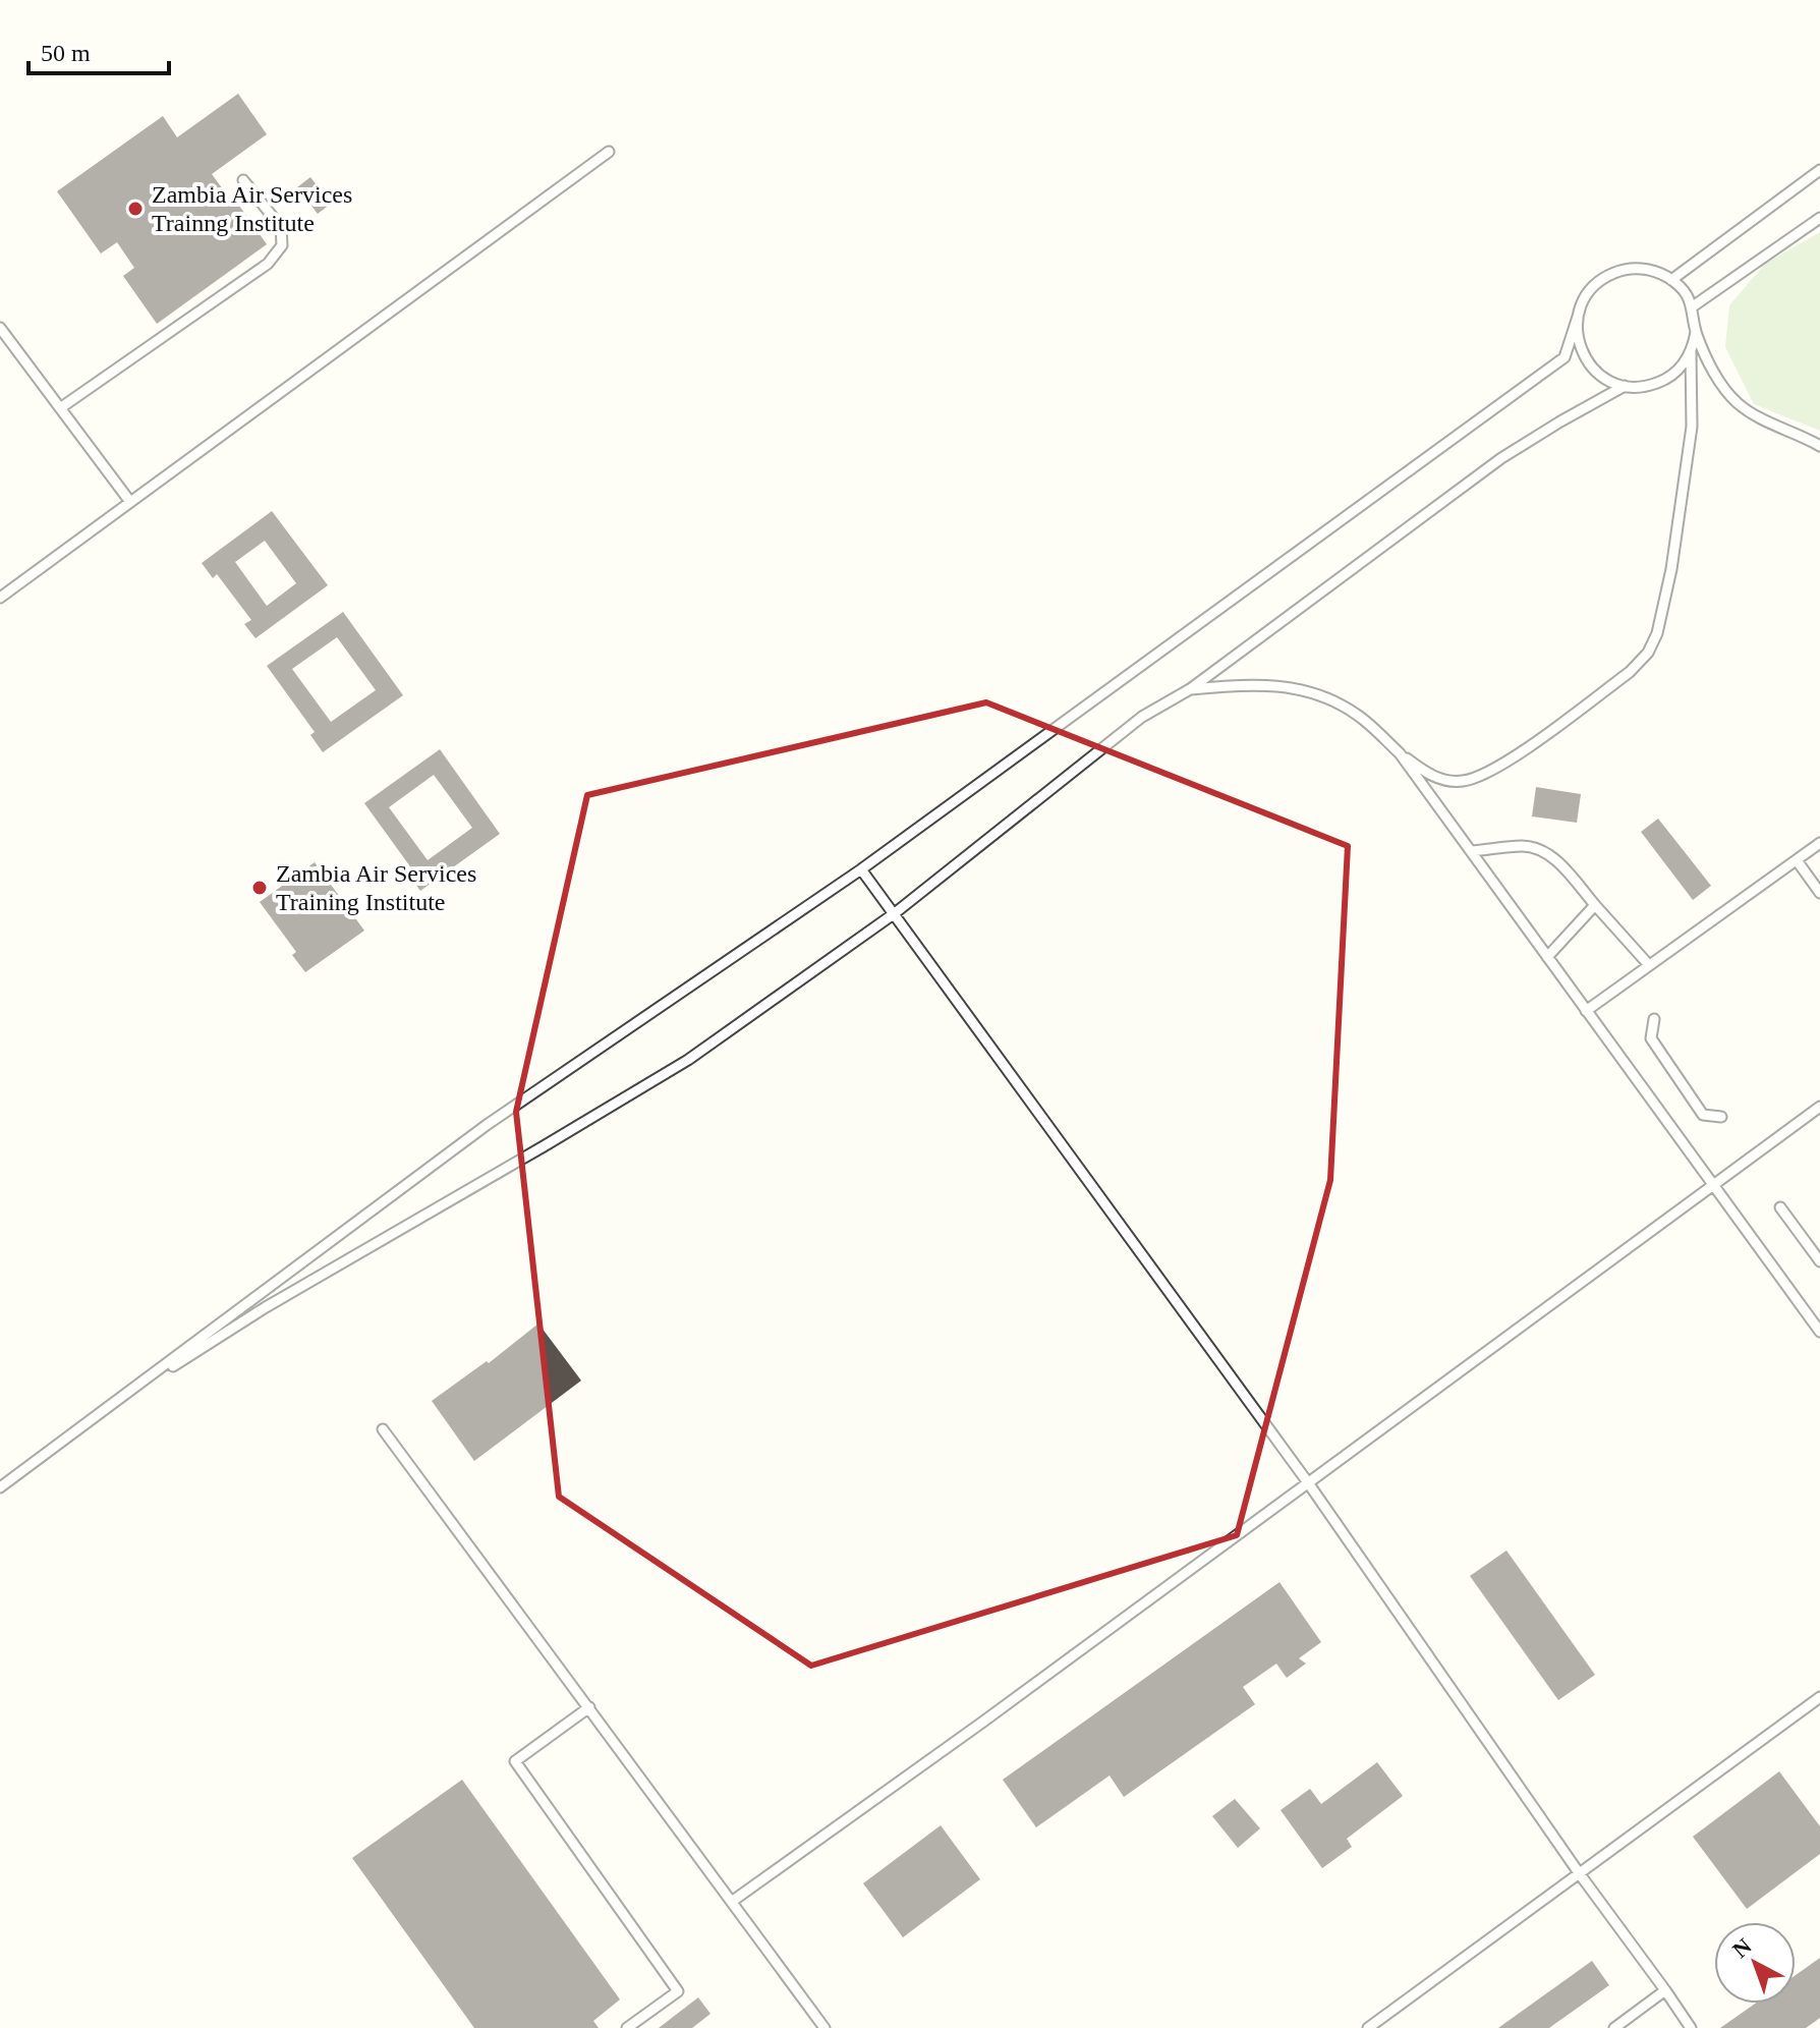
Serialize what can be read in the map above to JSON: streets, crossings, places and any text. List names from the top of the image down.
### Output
{
  "places": ["Zambia Air Services Trainng Institute", "Zambia Air Services Training Institute"],
  "scale_bar": "50 m",
  "north": "top left"
}
